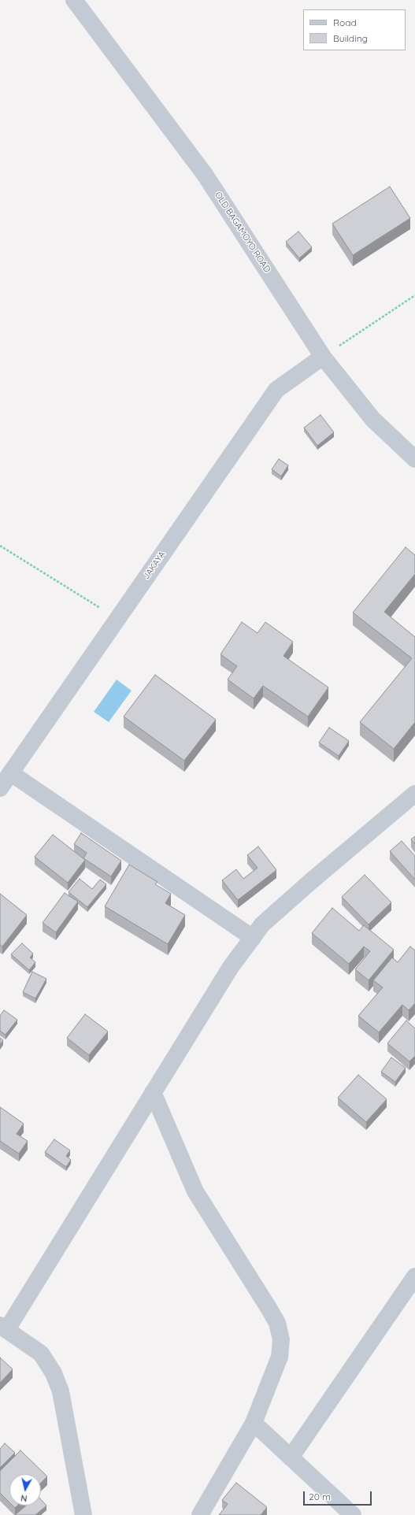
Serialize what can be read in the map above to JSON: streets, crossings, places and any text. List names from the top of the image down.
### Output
{
  "streets": {
    "street": ["OLD BAGAMOYO ROAD", "JAKAYA"]
  },
  "crossings": [
    ["OLD BAGAMOYO ROAD", "JAKAYA"]
  ],
  "legend": ["Road", "Building"],
  "scale_bar": "20 m",
  "north": "bottom"
}
